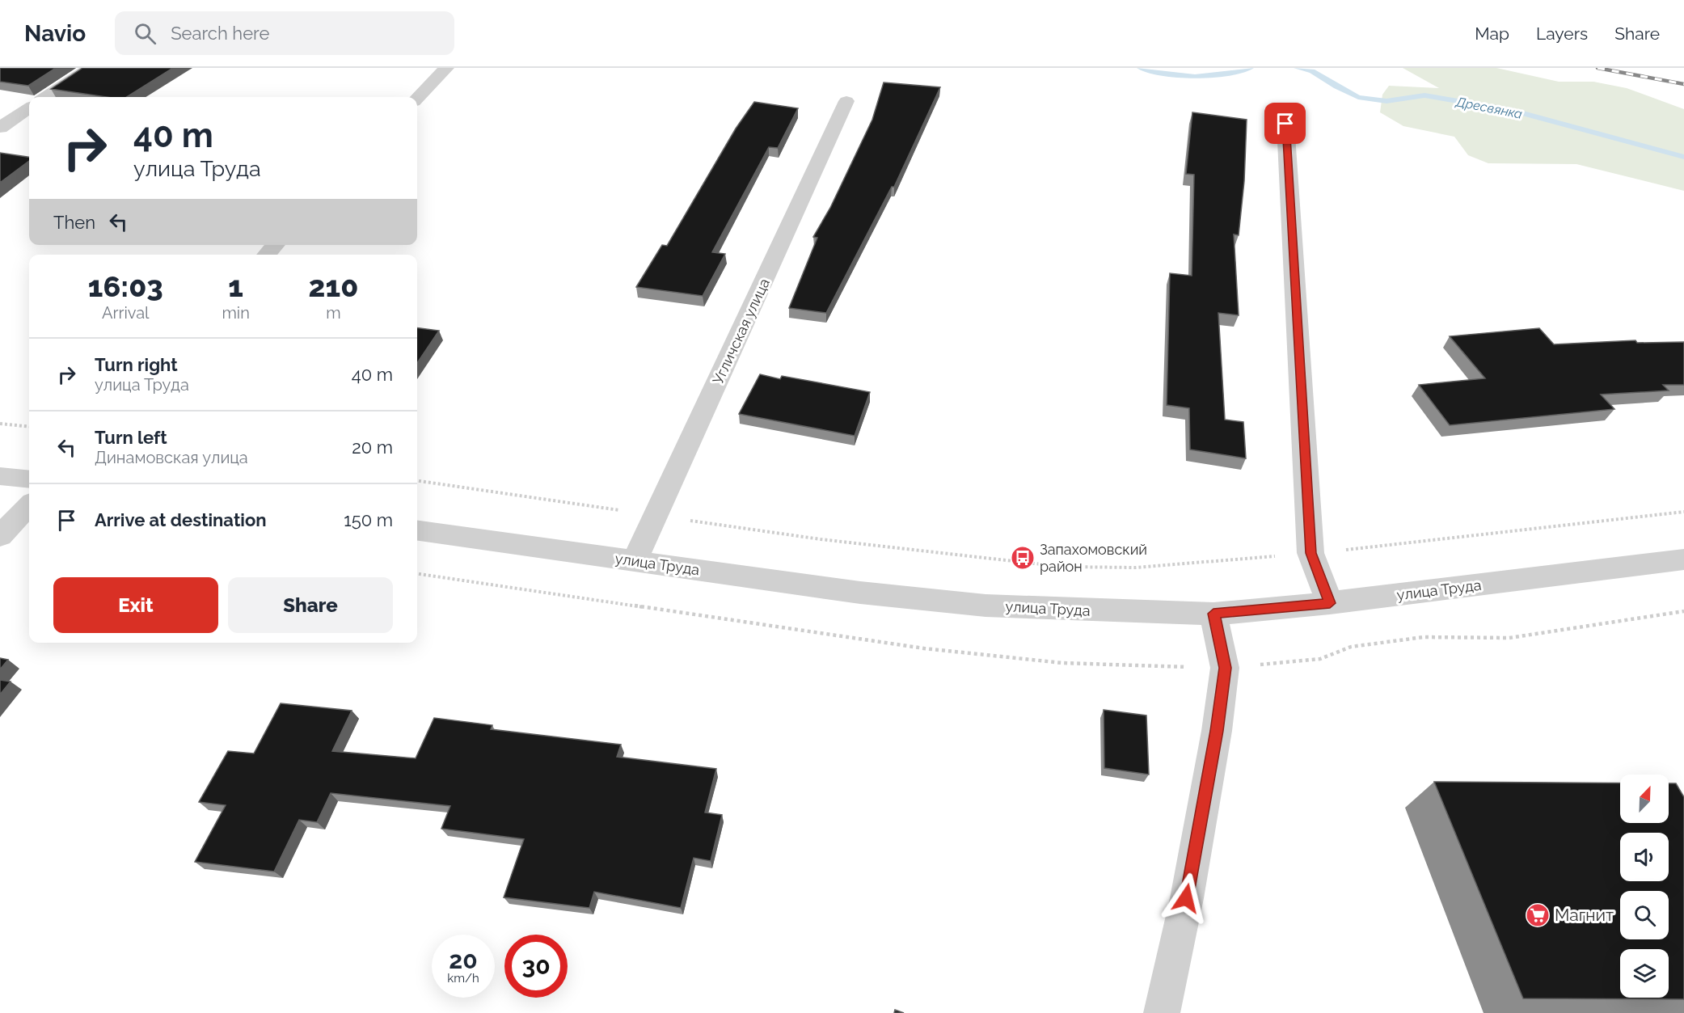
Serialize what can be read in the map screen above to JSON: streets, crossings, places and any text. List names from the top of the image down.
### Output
{
  "streets": {
    "street": ["Угличская улица", "улица Труда"]
  },
  "crossings": [
    ["Угличская улица", "улица Труда"]
  ],
  "water": ["Дресвянка"],
  "places": {
    "bus stop": ["Запахомовский район"],
    "supermarket": ["Магнит"]
  },
  "north": "top right",
  "page": {
    "header": "Navio",
    "search": "Search here",
    "nav": ["Map", "Layers", "Share"],
    "turn": ["40 m", "улица Труда"],
    "then": "Then",
    "eta": [
      "16:03",
      "Arrival",
      "1",
      "min",
      "210",
      "m"
    ],
    "list": [
      {
        "name": "Turn right",
        "note": "улица Труда",
        "value": "40 m"
      },
      {
        "name": "Turn left",
        "note": "Динамовская улица",
        "value": "20 m"
      },
      {
        "name": "Arrive at destination",
        "value": "150 m"
      }
    ],
    "buttons": ["Exit", "Share"],
    "speed": "20 km/h",
    "limit": "30"
  }
}
